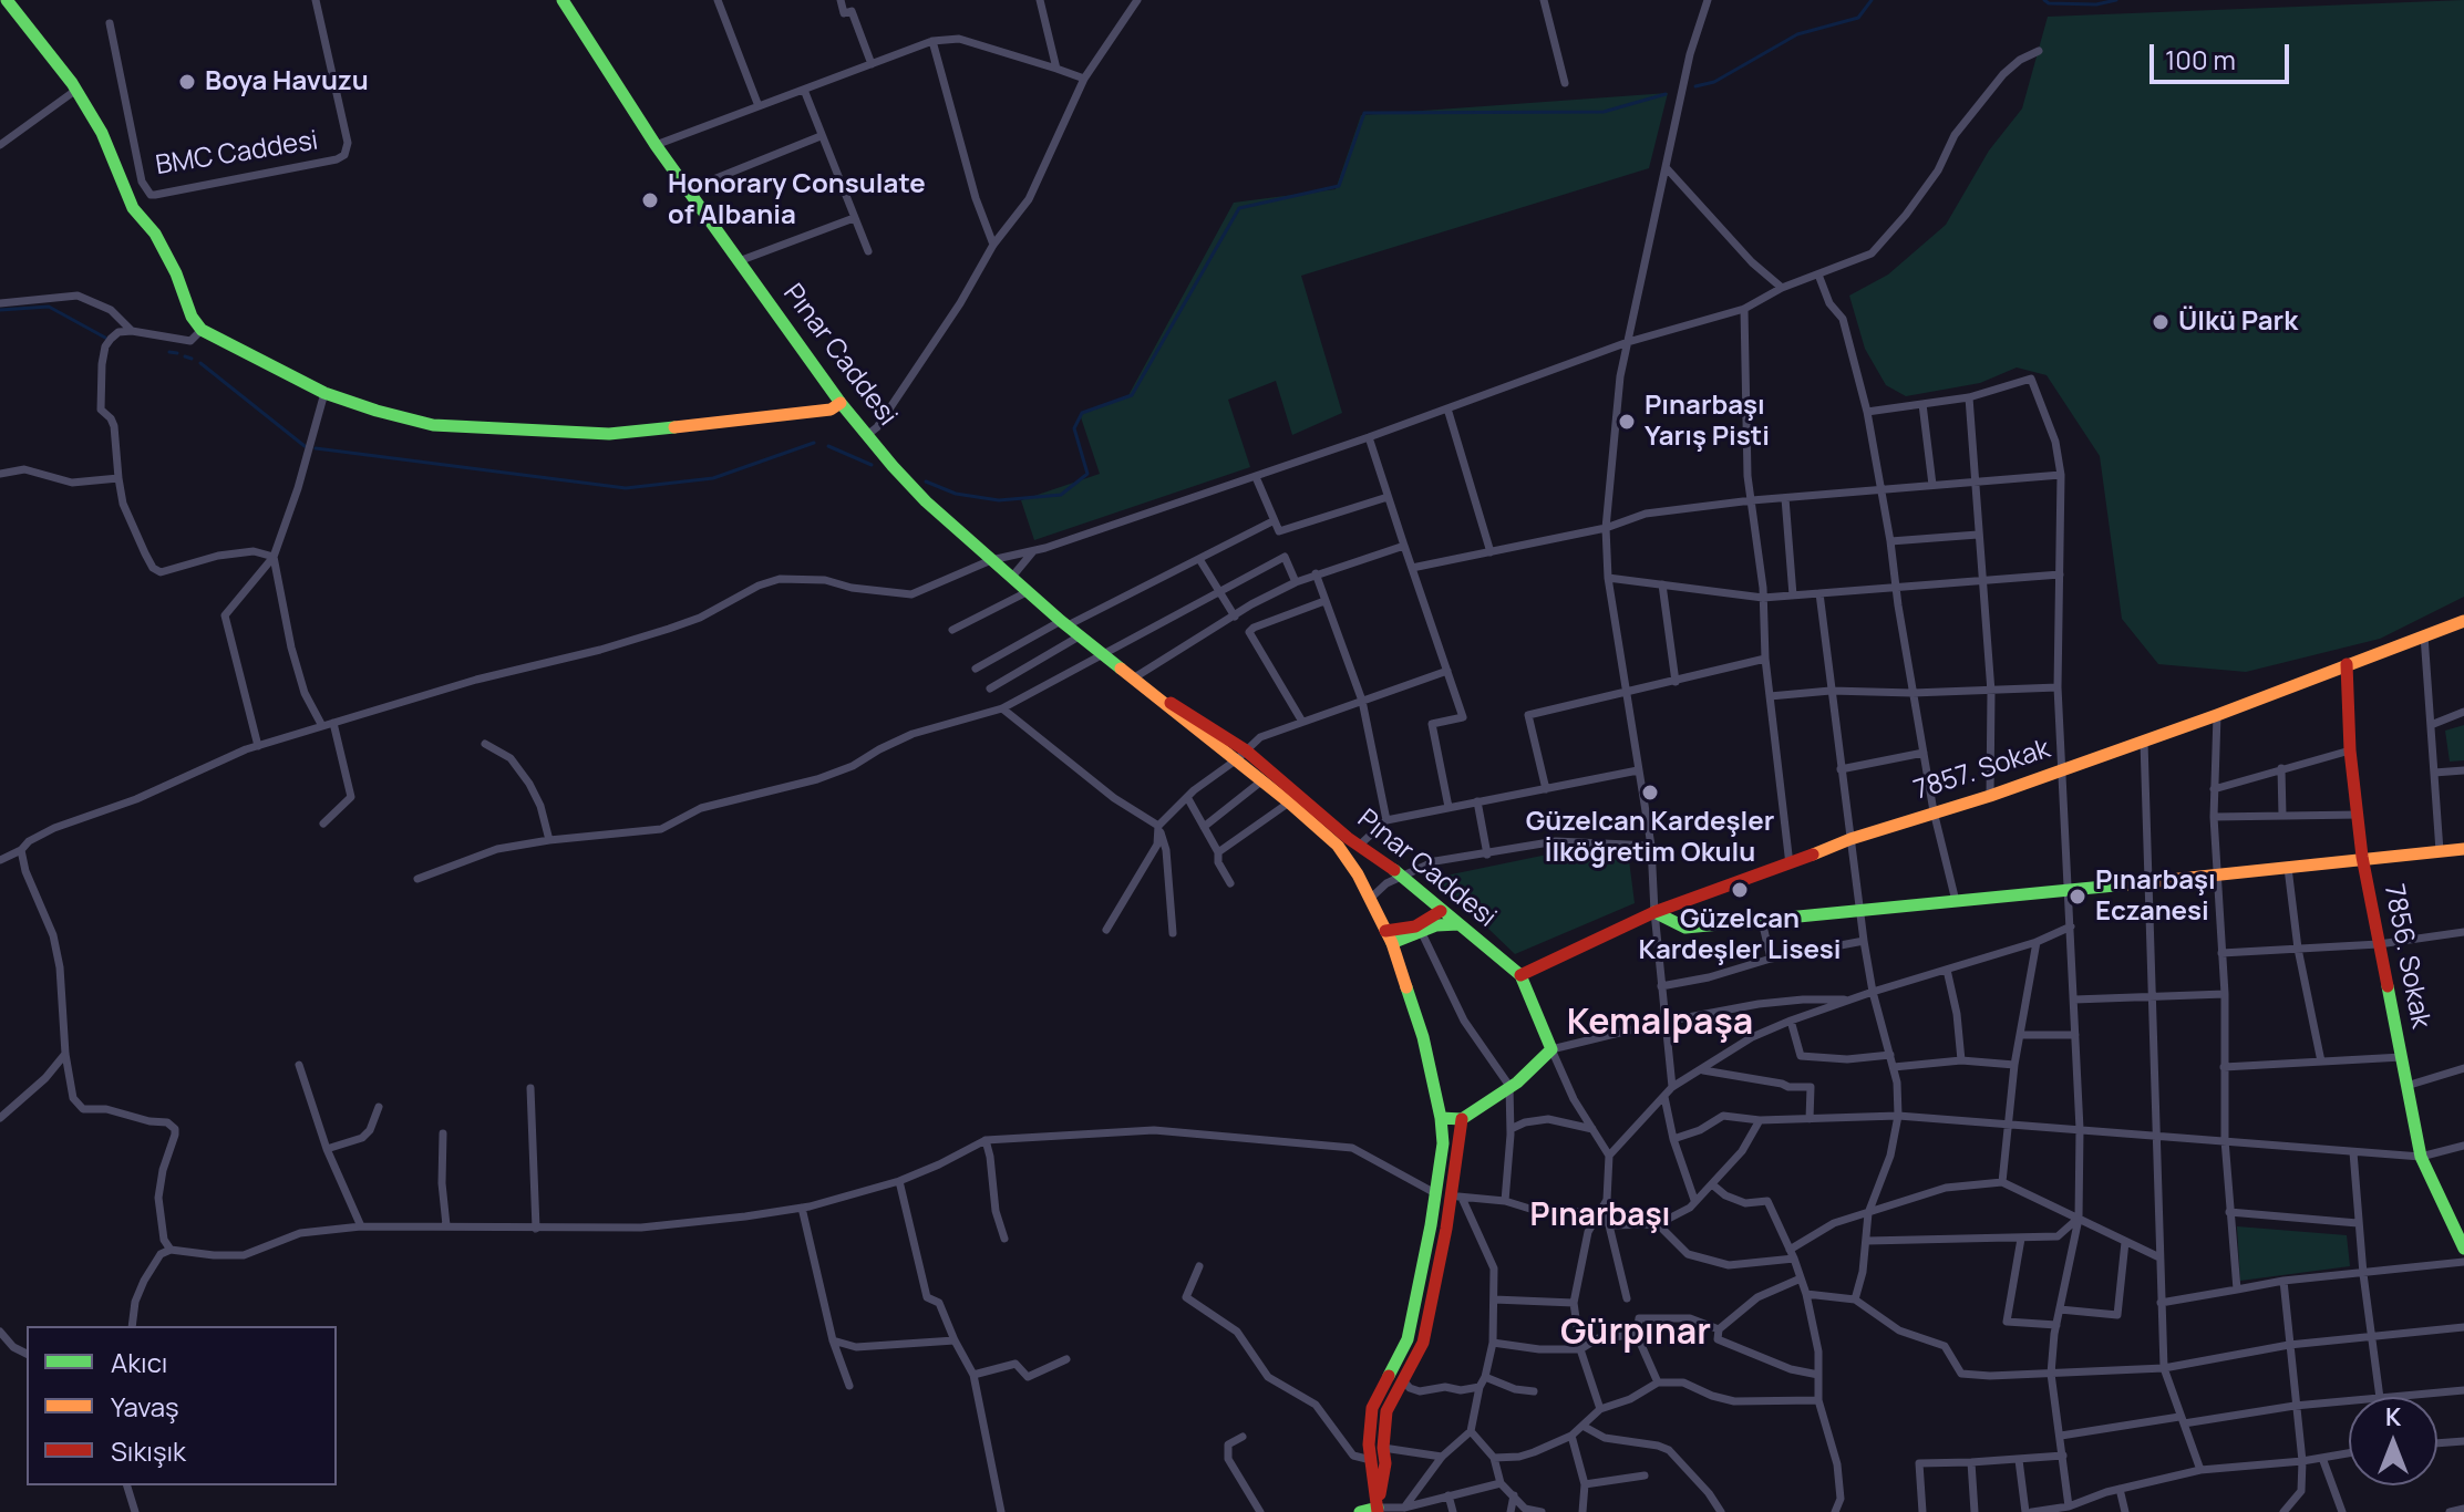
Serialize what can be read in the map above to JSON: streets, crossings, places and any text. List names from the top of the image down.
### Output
{
  "streets": {
    "street": [
      "BMC Caddesi",
      "Pınar Caddesi",
      "7857. Sokak",
      "7856. Sokak"
    ]
  },
  "crossings": [
    ["Pınar Caddesi", "7857. Sokak"],
    ["7857. Sokak", "7856. Sokak"]
  ],
  "districts": ["Kemalpaşa", "Pınarbaşı", "Gürpınar"],
  "places": [
    "Boya Havuzu",
    "Honorary Consulate of Albania",
    "Ülkü Park",
    "Pınarbaşı Yarış Pisti",
    "Güzelcan Kardeşler İlköğretim Okulu",
    "Güzelcan Kardeşler Lisesi",
    "Pınarbaşı Eczanesi"
  ],
  "legend": ["Akıcı", "Yavaş", "Sıkışık"],
  "scale_bar": "100 m",
  "north": "top"
}
